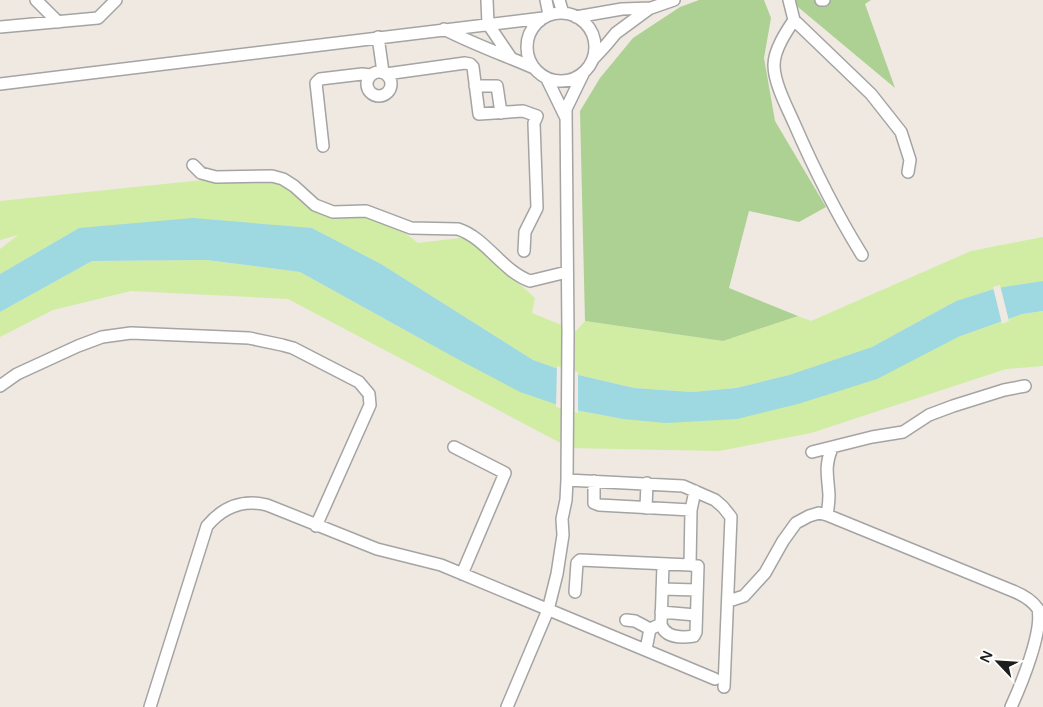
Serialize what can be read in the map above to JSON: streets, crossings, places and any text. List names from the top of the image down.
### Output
{
  "north": "top left"
}
